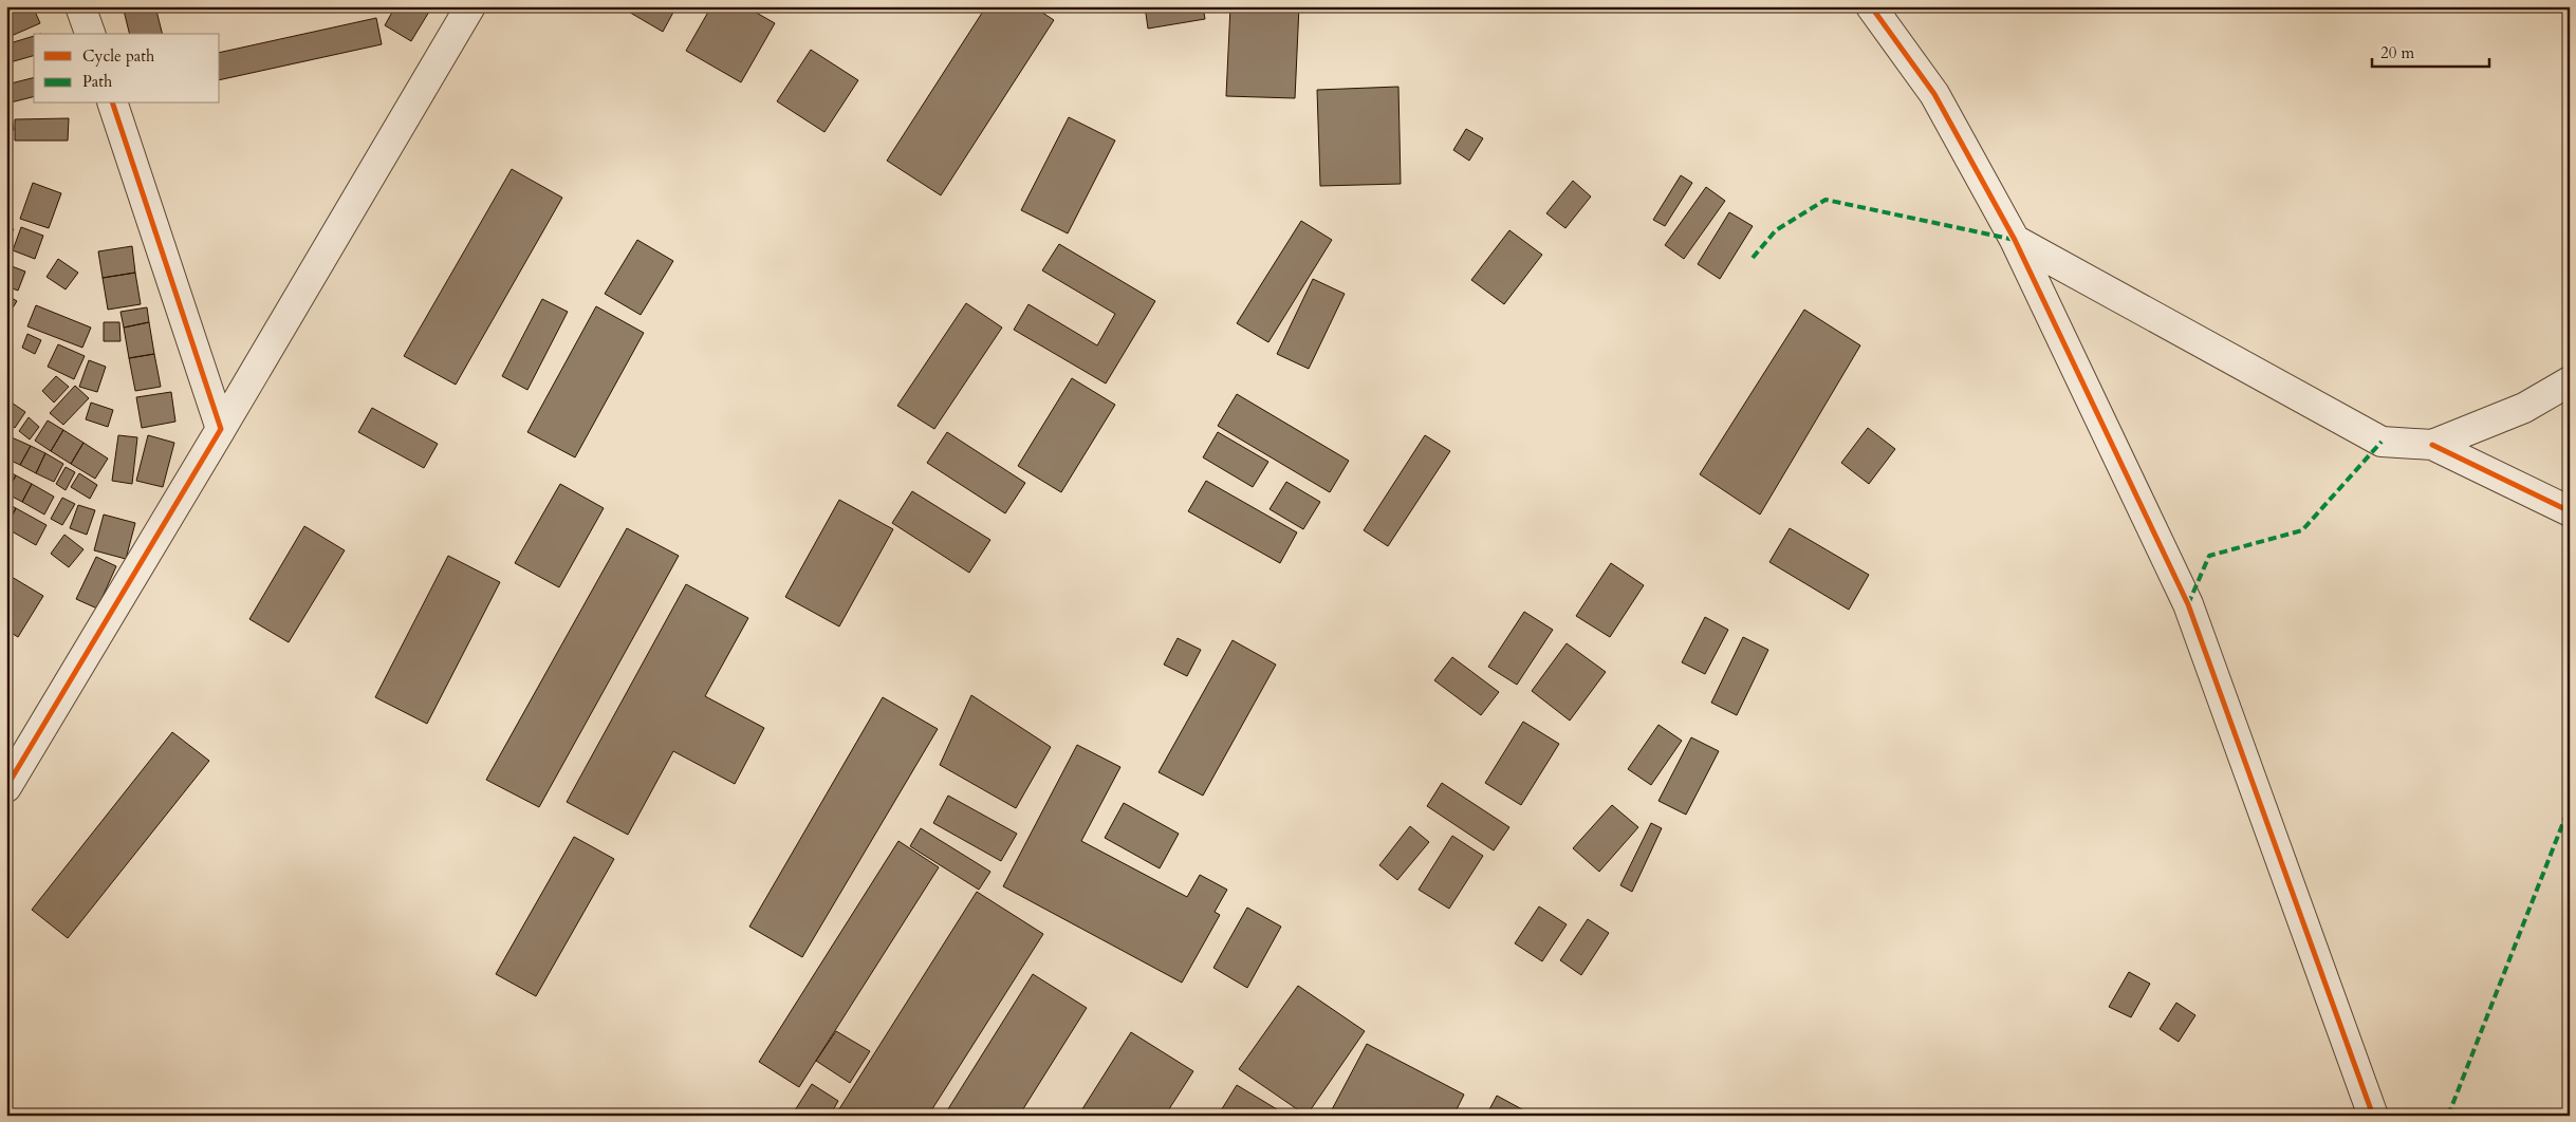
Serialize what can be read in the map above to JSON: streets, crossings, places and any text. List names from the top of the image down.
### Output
{
  "legend": ["Cycle path", "Path"],
  "scale_bar": "20 m"
}
